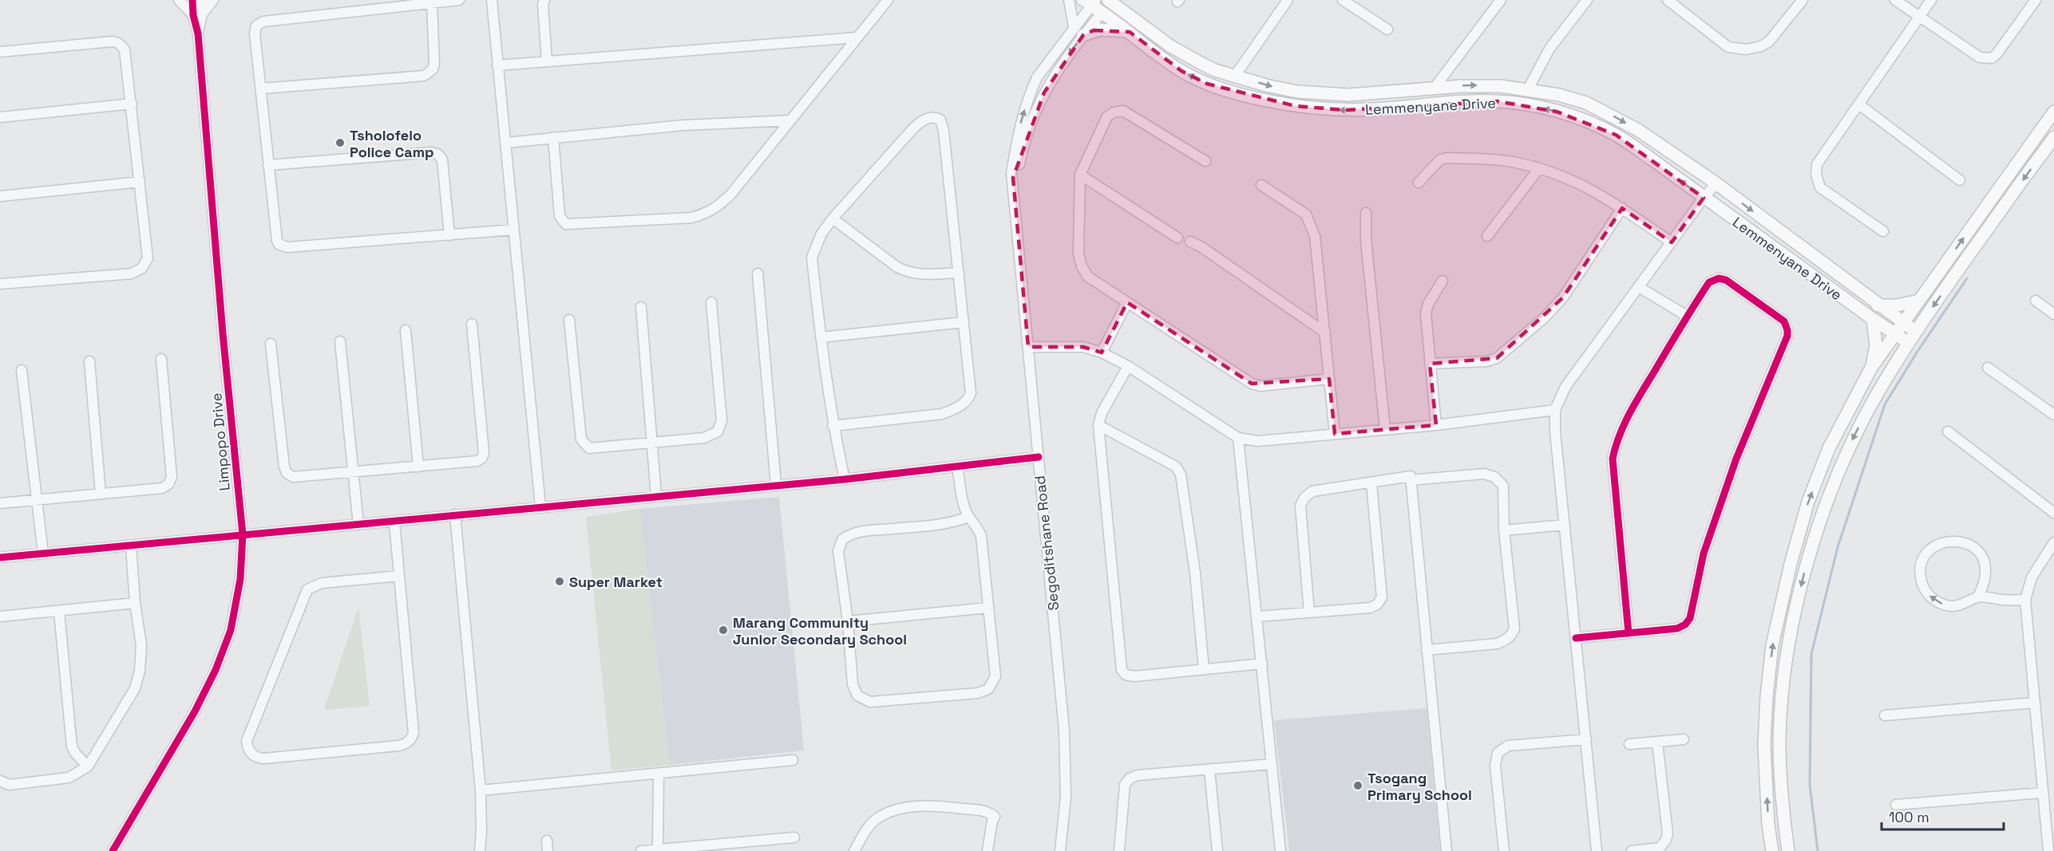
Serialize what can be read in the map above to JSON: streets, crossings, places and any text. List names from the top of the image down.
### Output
{
  "streets": {
    "main road": ["Lemmenyane Drive", "Segoditshane Road"],
    "street": ["Limpopo Drive"]
  },
  "crossings": [
    ["Lemmenyane Drive", "Segoditshane Road"]
  ],
  "places": [
    "Tsholofelo Police Camp",
    "Super Market",
    "Marang Community Junior Secondary School",
    "Tsogang Primary School"
  ],
  "scale_bar": "100 m"
}
